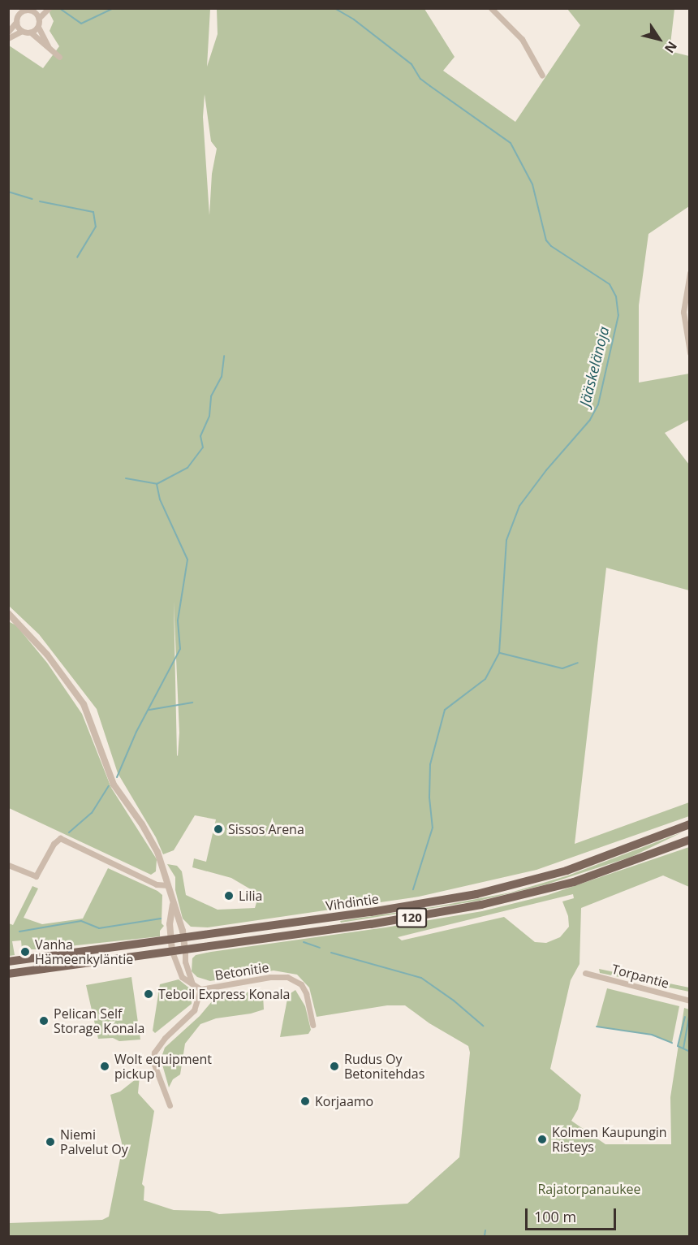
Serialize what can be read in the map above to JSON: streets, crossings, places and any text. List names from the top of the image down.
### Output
{
  "streets": {
    "main road": ["Vihdintie", "120"],
    "street": ["Betonitie", "Torpantie"]
  },
  "water": ["Jääskelänoja"],
  "parks": ["Rajatorpanaukee"],
  "places": [
    "Sissos Arena",
    "Lilia",
    "Vanha Hämeenkyläntie",
    "Teboil Express Konala",
    "Pelican Self Storage Konala",
    "Wolt equipment pickup",
    "Rudus Oy Betonitehdas",
    "Korjaamo",
    "Kolmen Kaupungin Risteys",
    "Niemi Palvelut Oy"
  ],
  "scale_bar": "100 m",
  "north": "bottom right"
}
